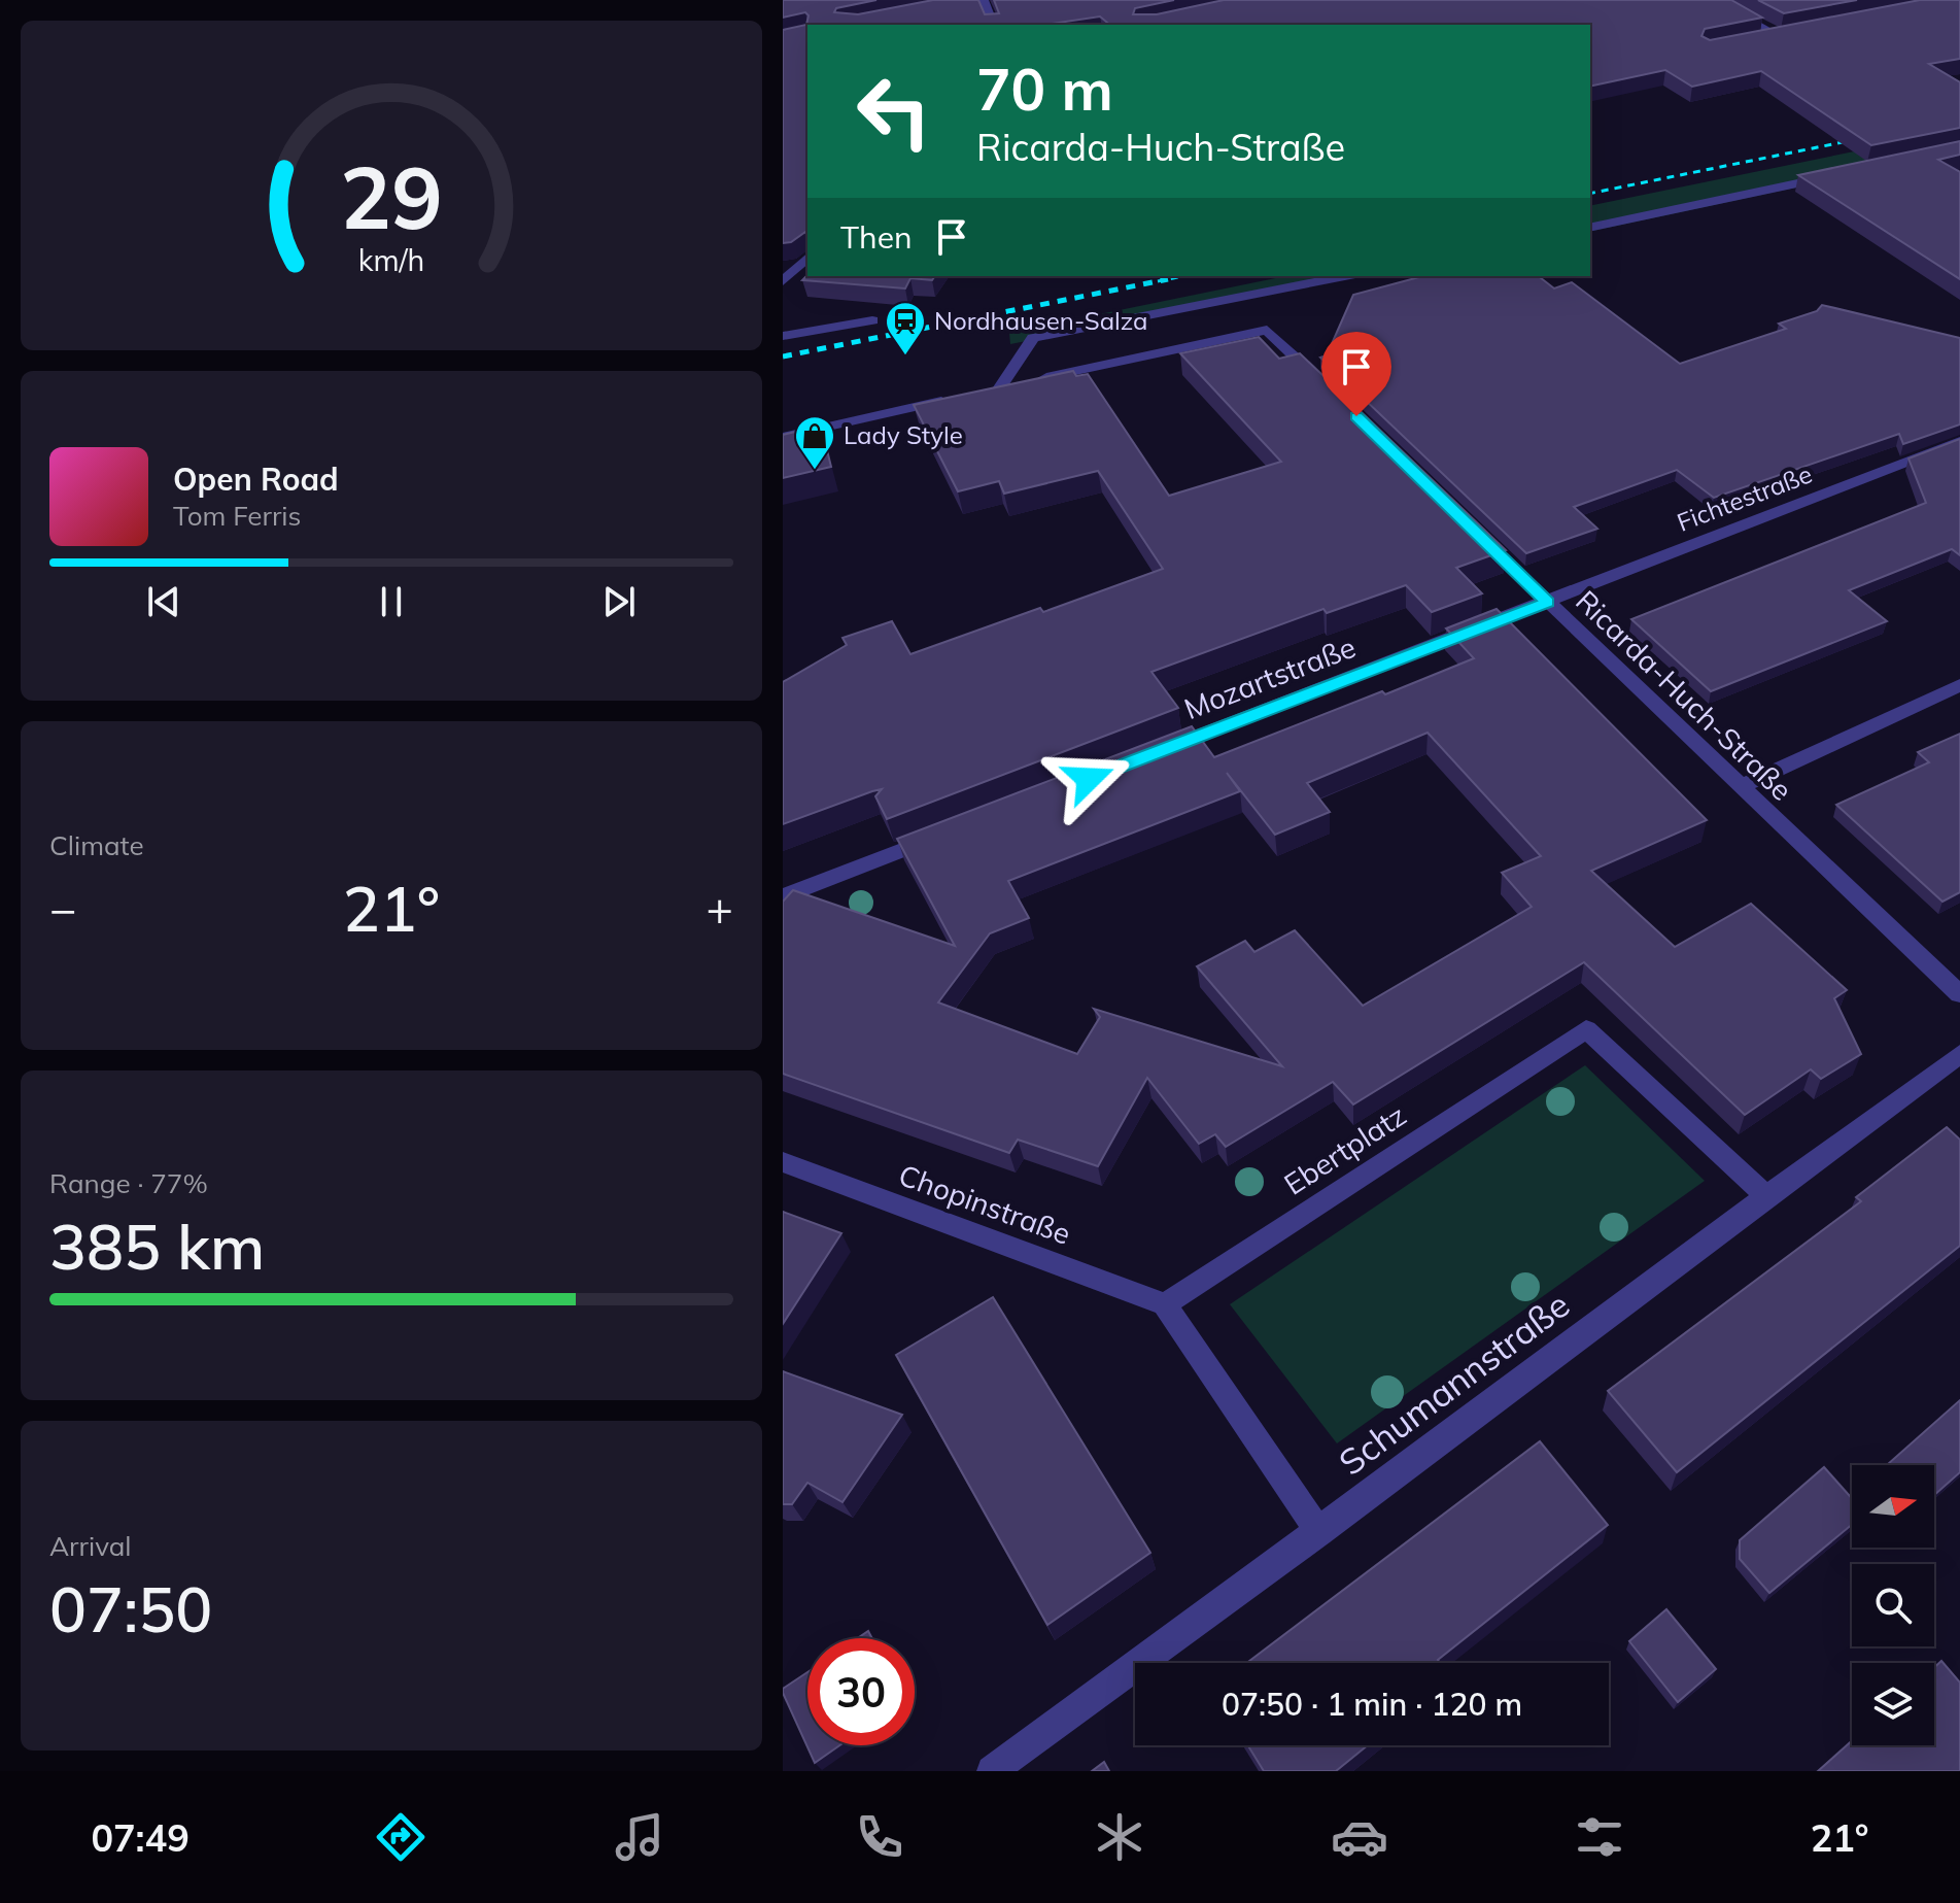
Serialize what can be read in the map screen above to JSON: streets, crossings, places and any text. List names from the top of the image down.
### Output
{
  "streets": {
    "street": [
      "Fichtestraße",
      "Mozartstraße",
      "Ricarda-Huch-Straße",
      "Ebertplatz",
      "Chopinstraße",
      "Schumannstraße"
    ]
  },
  "crossings": [
    ["Fichtestraße", "Mozartstraße"],
    ["Fichtestraße", "Ricarda-Huch-Straße"],
    ["Mozartstraße", "Ricarda-Huch-Straße"],
    ["Ebertplatz", "Chopinstraße"],
    ["Ebertplatz", "Schumannstraße"]
  ],
  "places": {
    "station": ["Nordhausen-Salza"],
    "shop": ["Lady Style"]
  },
  "north": "right",
  "page": {
    "turn": ["70 m", "Ricarda-Huch-Straße"],
    "then": "Then",
    "song": ["Open Road", "Tom Ferris"],
    "tile": [
      "Climate",
      ["Range · 77%", "385 km"],
      ["Arrival", "07:50"]
    ],
    "heat": ["−", "21°", "+"],
    "limit": "30",
    "trip": "07:50 · 1 min · 120 m",
    "tabs": ["07:49", "21°"],
    "gauge": ["29", "km/h"]
  }
}
